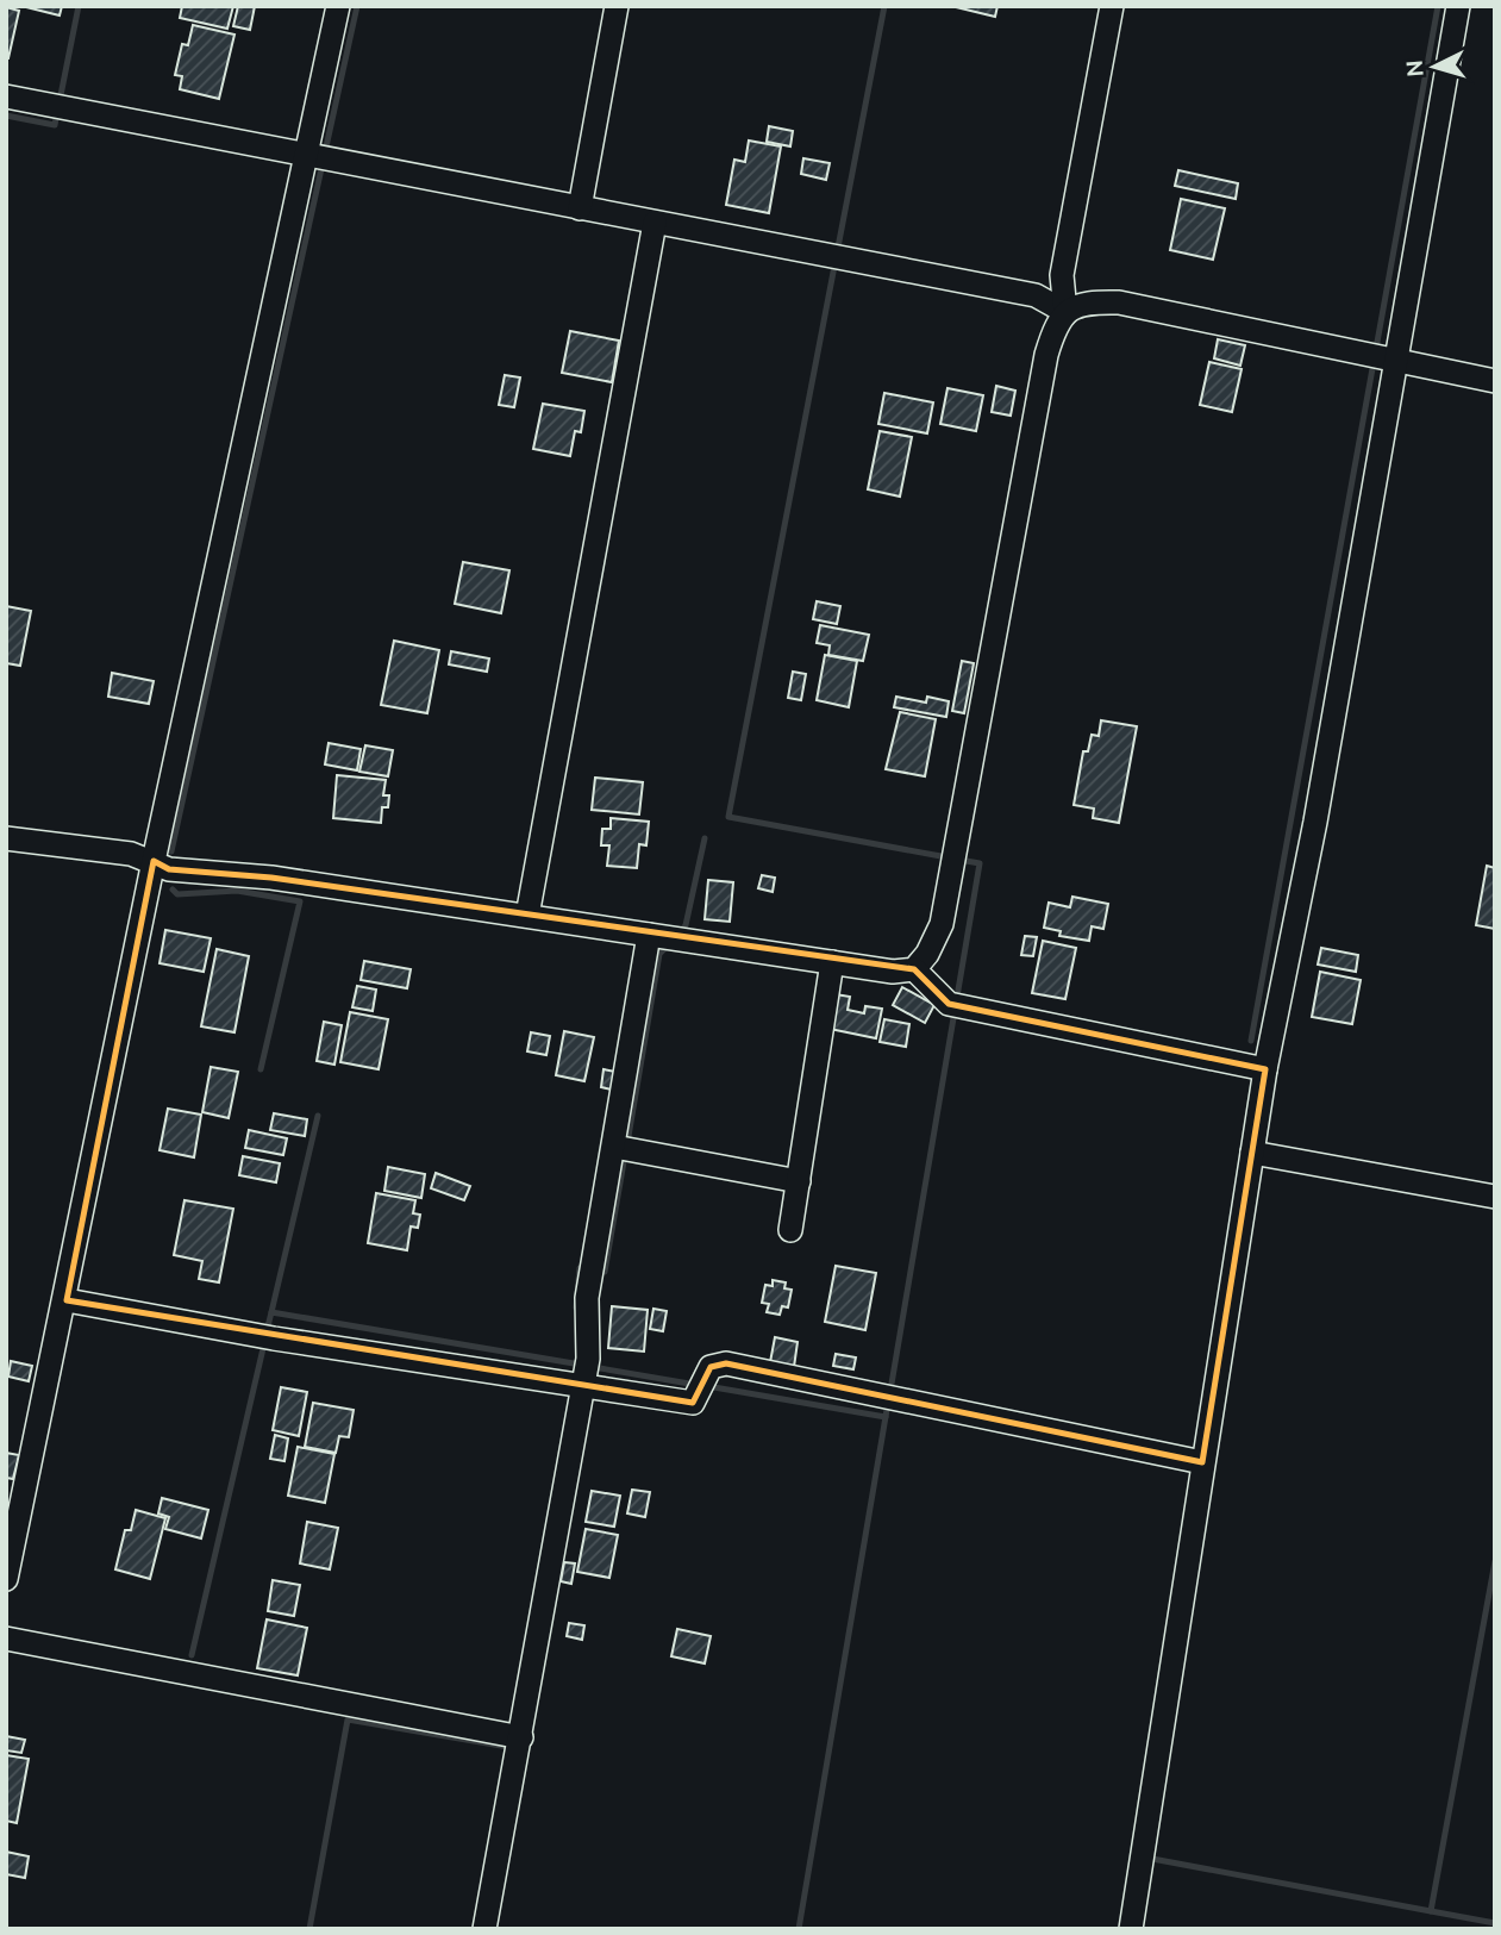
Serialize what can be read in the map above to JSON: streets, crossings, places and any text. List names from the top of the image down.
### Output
{
  "north": "left"
}
